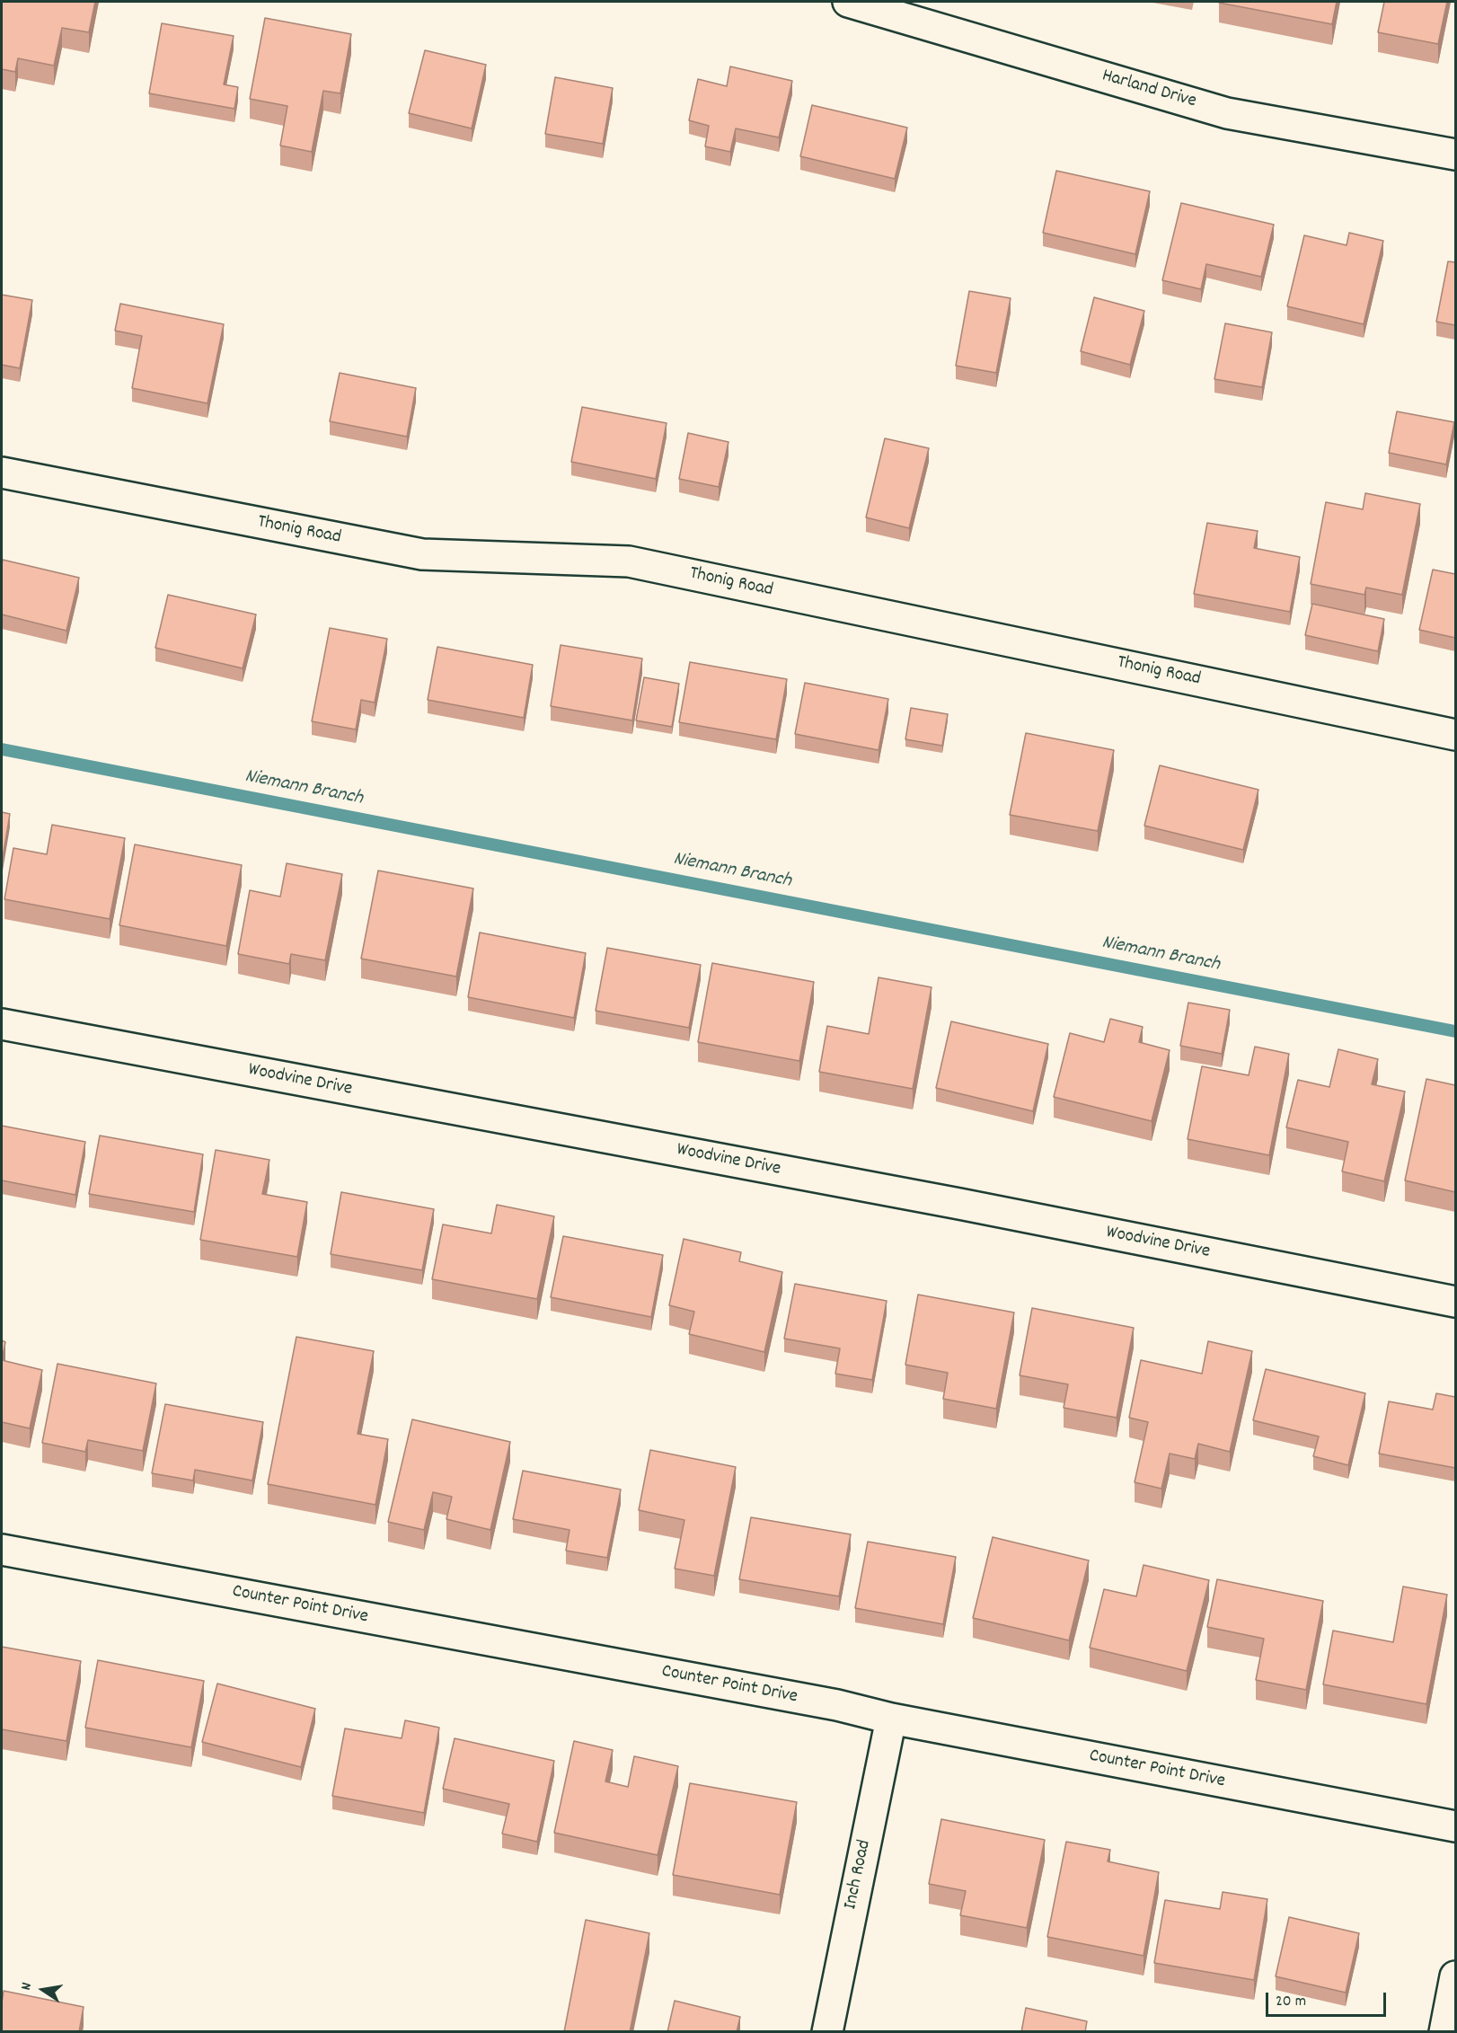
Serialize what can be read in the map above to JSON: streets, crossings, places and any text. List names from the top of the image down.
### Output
{
  "streets": {
    "street": [
      "Harland Drive",
      "Thonig Road",
      "Woodvine Drive",
      "Counter Point Drive",
      "Inch Road"
    ]
  },
  "crossings": [
    ["Counter Point Drive", "Inch Road"]
  ],
  "water": ["Niemann Branch"],
  "scale_bar": "20 m",
  "north": "left"
}
